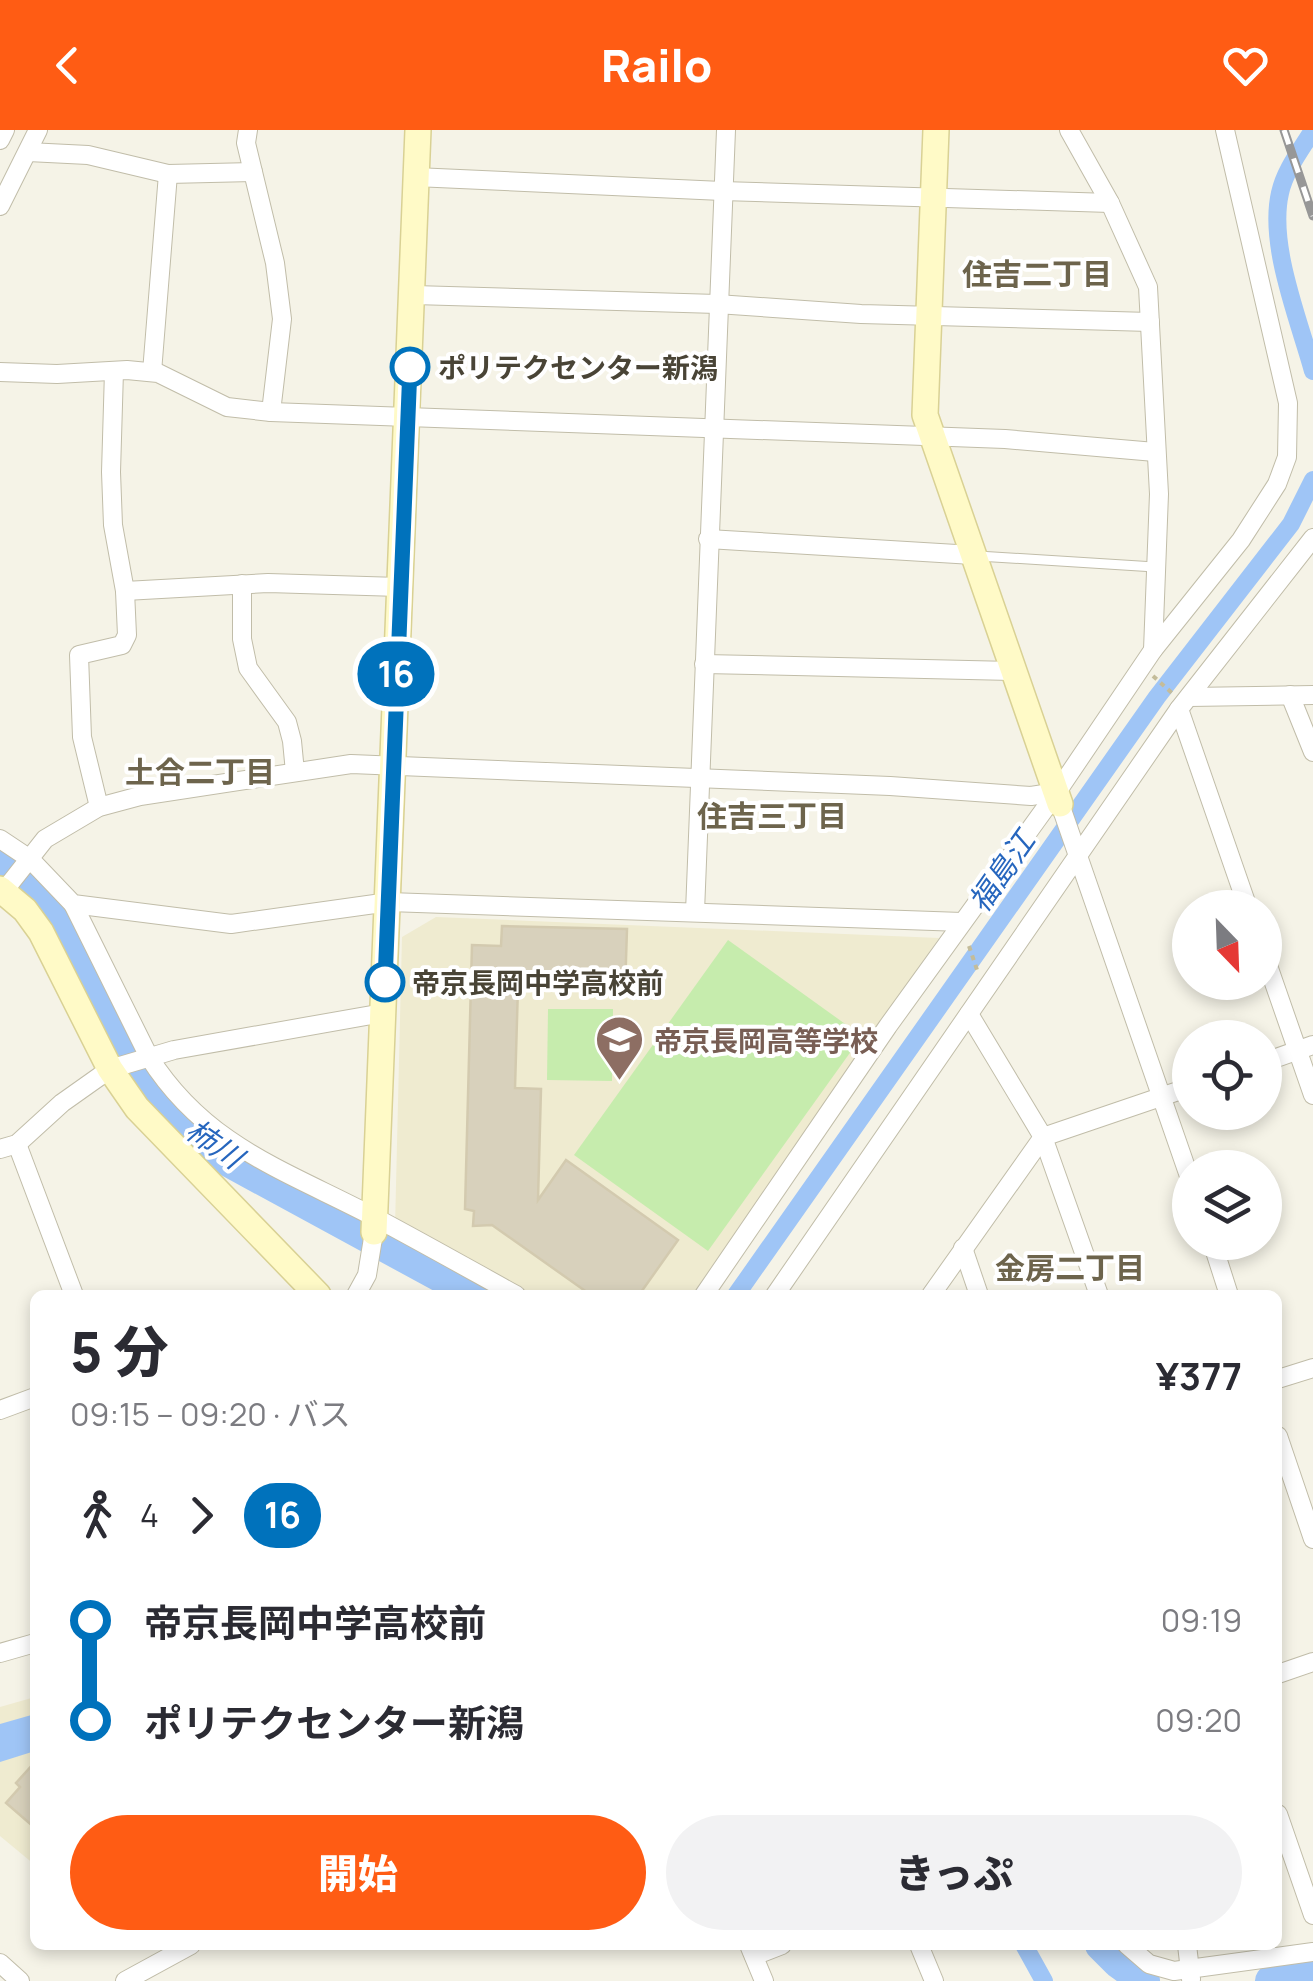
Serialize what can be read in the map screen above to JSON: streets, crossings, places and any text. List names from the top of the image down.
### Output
{
  "districts": [
    "住吉二丁目",
    "土合二丁目",
    "住吉三丁目",
    "金房二丁目"
  ],
  "water": ["福島江", "柿川"],
  "places": {
    "other": ["ポリテクセンター新潟", "帝京長岡中学高校前"],
    "school or university": ["帝京長岡高等学校"]
  },
  "lines": ["bus line 16"],
  "north": "bottom right",
  "page": {
    "header": "Railo",
    "on_map": "16",
    "heading": ["5 分", "09:15 – 09:20 · バス", "¥377"],
    "legs": ["4", "16"],
    "list": [
      {
        "name": "帝京長岡中学高校前",
        "value": "09:19"
      },
      {
        "name": "ポリテクセンター新潟",
        "value": "09:20"
      }
    ],
    "buttons": ["開始", "きっぷ"]
  }
}
